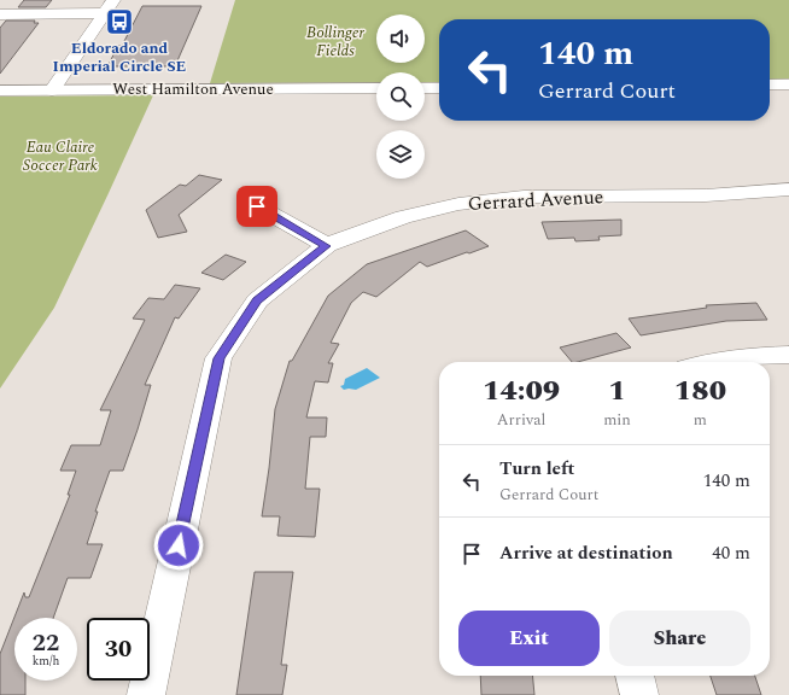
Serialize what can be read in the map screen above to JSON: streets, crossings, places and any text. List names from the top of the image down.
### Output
{
  "streets": {
    "street": ["West Hamilton Avenue", "Gerrard Avenue"]
  },
  "parks": ["Bollinger Fields", "Eau Claire Soccer Park"],
  "places": {
    "bus stop": ["Eldorado and Imperial Circle SE"]
  },
  "page": {
    "turn": ["140 m", "Gerrard Court"],
    "eta": [
      "14:09",
      "Arrival",
      "1",
      "min",
      "180",
      "m"
    ],
    "list": [
      {
        "name": "Turn left",
        "note": "Gerrard Court",
        "value": "140 m"
      },
      {
        "name": "Arrive at destination",
        "value": "40 m"
      }
    ],
    "buttons": ["Exit", "Share"],
    "speed": "22 km/h",
    "limit": "30"
  }
}
